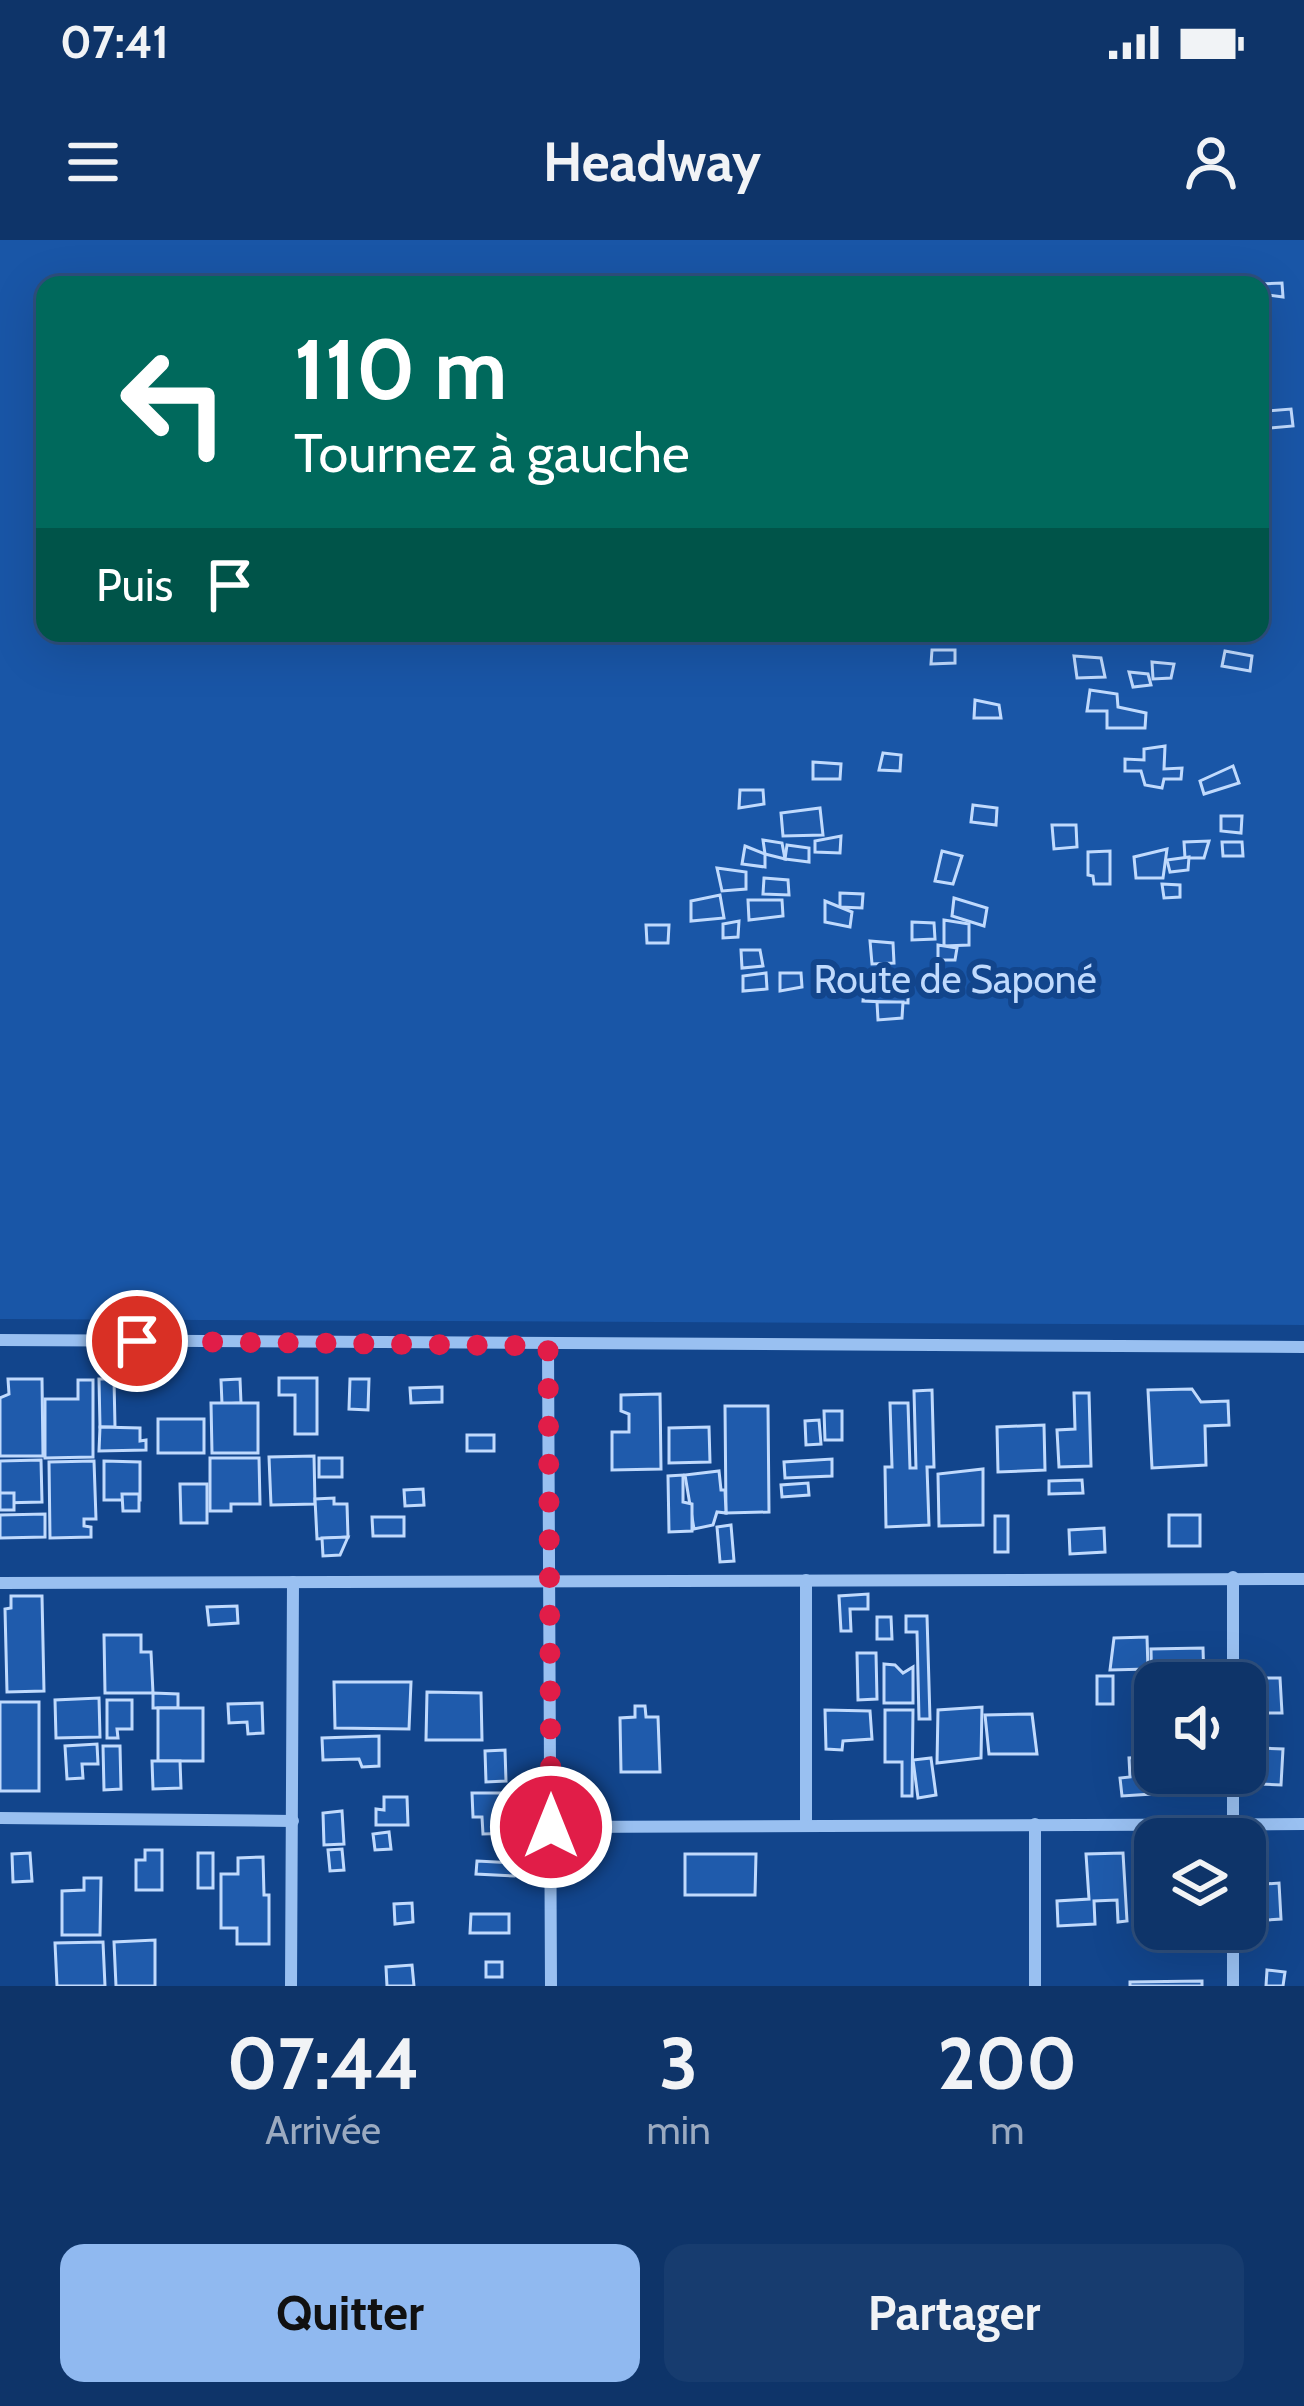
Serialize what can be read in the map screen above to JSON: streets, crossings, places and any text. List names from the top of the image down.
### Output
{
  "parks": ["Route de Saponé"],
  "page": {
    "status": "07:41",
    "header": "Headway",
    "turn": ["110 m", "Tournez à gauche"],
    "then": "Puis",
    "eta": [
      "07:44",
      "Arrivée",
      "3",
      "min",
      "200",
      "m"
    ],
    "buttons": ["Quitter", "Partager"]
  }
}
